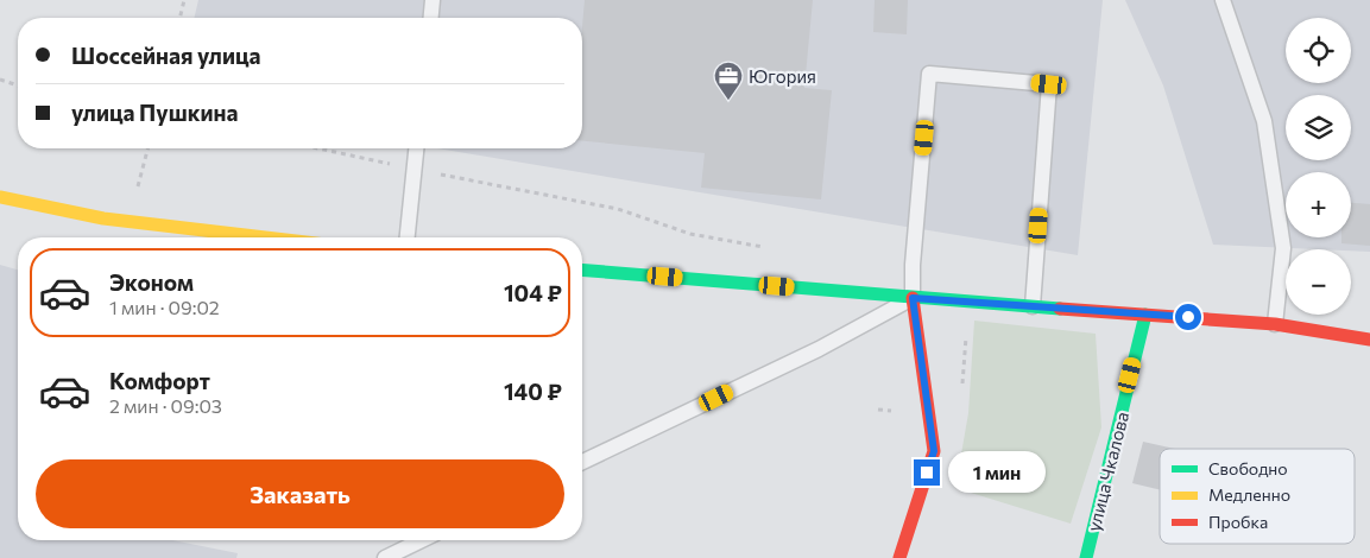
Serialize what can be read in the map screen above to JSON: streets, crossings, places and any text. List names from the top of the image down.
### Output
{
  "streets": {
    "main road": ["улица Чкалова"]
  },
  "places": {
    "office": ["Югория"]
  },
  "legend": ["Свободно", "Медленно", "Пробка"],
  "page": {
    "map_buttons": ["+", "−"],
    "banner": ["Шоссейная улица", "улица Пушкина"],
    "list": [
      {
        "name": "Эконом",
        "note": "1 мин · 09:02",
        "value": "104 ₽"
      },
      {
        "name": "Комфорт",
        "note": "2 мин · 09:03",
        "value": "140 ₽"
      }
    ],
    "buttons": "Заказать",
    "bubble": "1 мин"
  }
}
